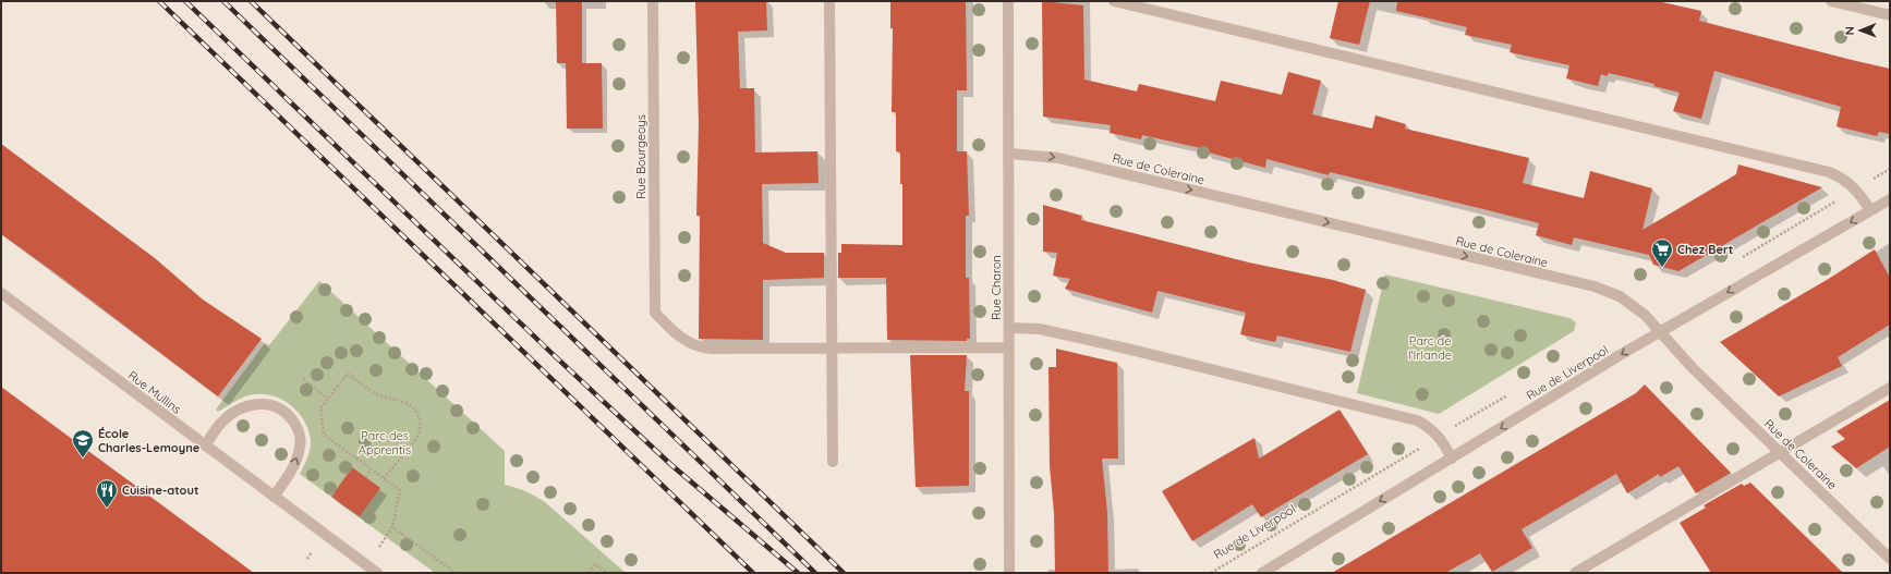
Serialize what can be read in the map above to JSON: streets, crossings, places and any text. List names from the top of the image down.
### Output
{
  "streets": {
    "street": [
      "Rue Bourgeoys",
      "Rue de Coleraine",
      "Rue Charon",
      "Rue de Liverpool",
      "Rue Mullins"
    ]
  },
  "crossings": [
    ["Rue de Coleraine", "Rue Charon"],
    ["Rue de Coleraine", "Rue de Liverpool"]
  ],
  "one_way": ["Rue de Coleraine", "Rue de Liverpool"],
  "parks": ["Parc de l'Irlande", "Parc des Apprentis"],
  "places": {
    "supermarket": ["Chez Bert"],
    "school or university": ["École Charles-Lemoyne"],
    "restaurant": ["Cuisine-atout"]
  },
  "north": "left"
}
